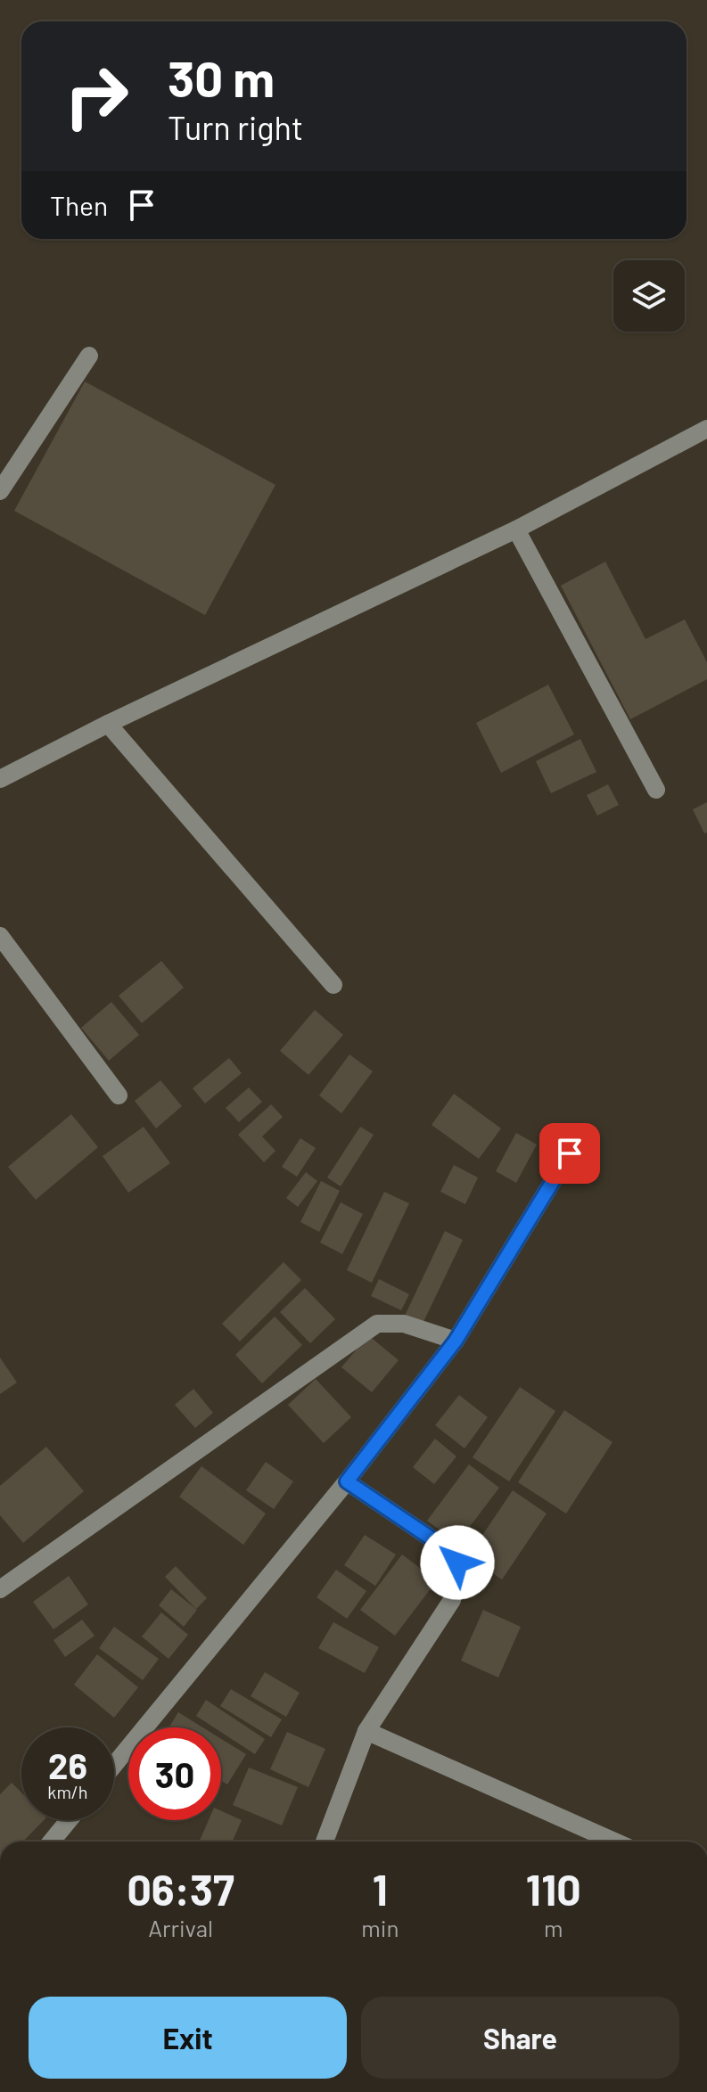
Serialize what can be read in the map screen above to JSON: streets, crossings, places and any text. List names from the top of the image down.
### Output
{
  "page": {
    "turn": ["30 m", "Turn right"],
    "then": "Then",
    "speed": "26 km/h",
    "limit": "30",
    "eta": [
      "06:37",
      "Arrival",
      "1",
      "min",
      "110",
      "m"
    ],
    "buttons": ["Exit", "Share"]
  }
}
